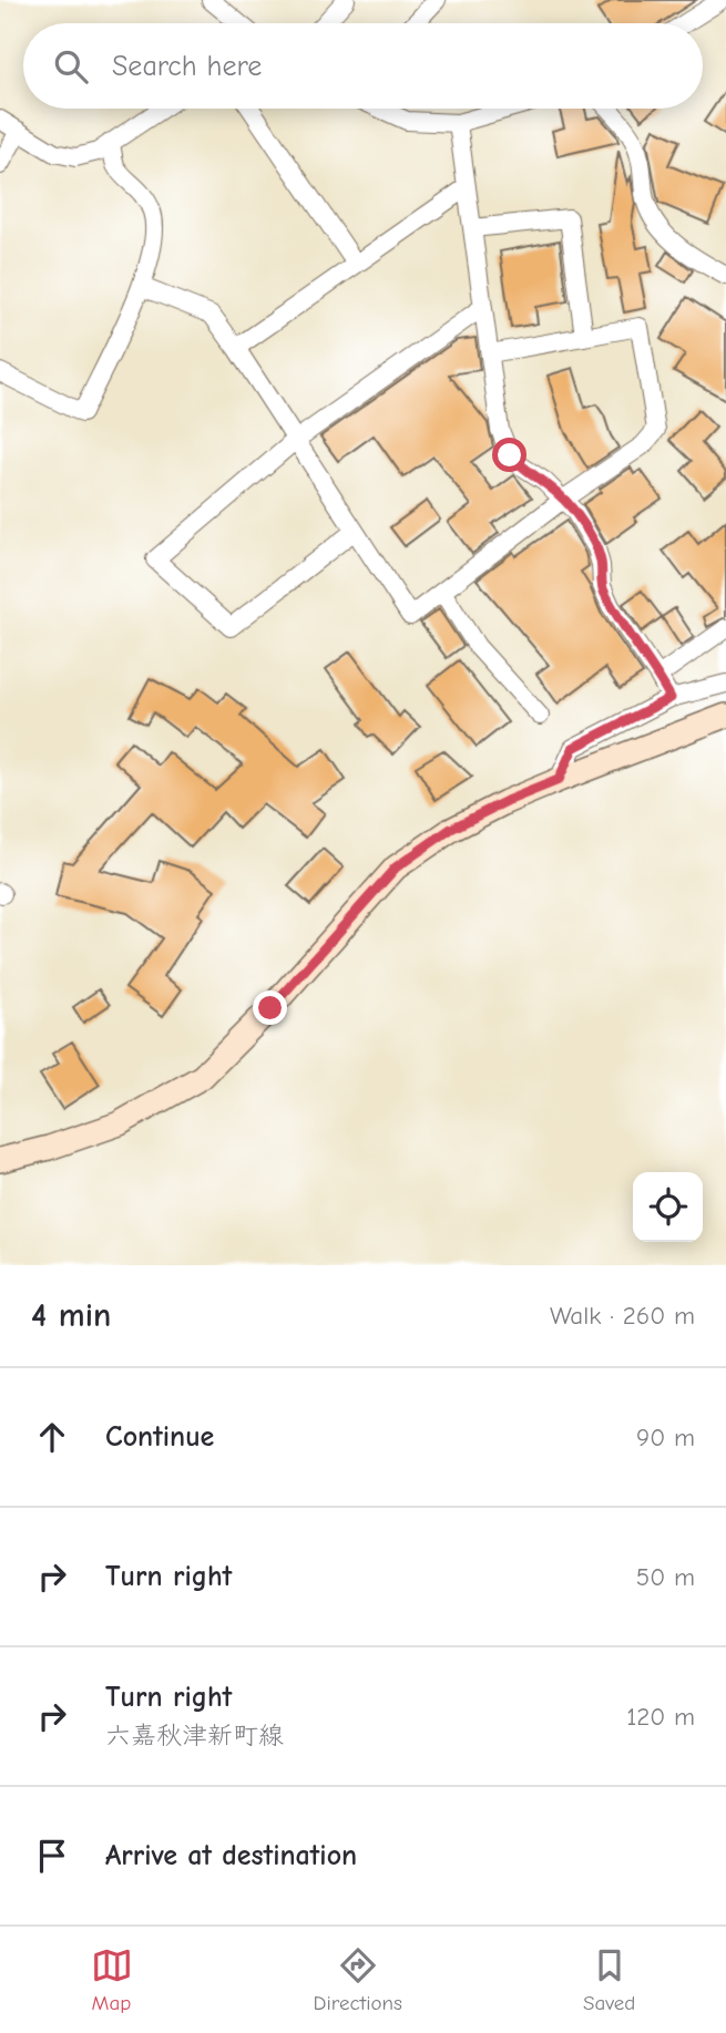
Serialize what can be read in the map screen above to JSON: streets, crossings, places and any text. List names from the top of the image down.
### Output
{
  "page": {
    "search": "Search here",
    "heading": ["4 min", "Walk · 260 m"],
    "list": [
      ["Continue", "90 m"],
      ["Turn right", "50 m"],
      ["Turn right", "六嘉秋津新町線", "120 m"],
      "Arrive at destination"
    ],
    "nav": ["Map", "Directions", "Saved"]
  }
}
